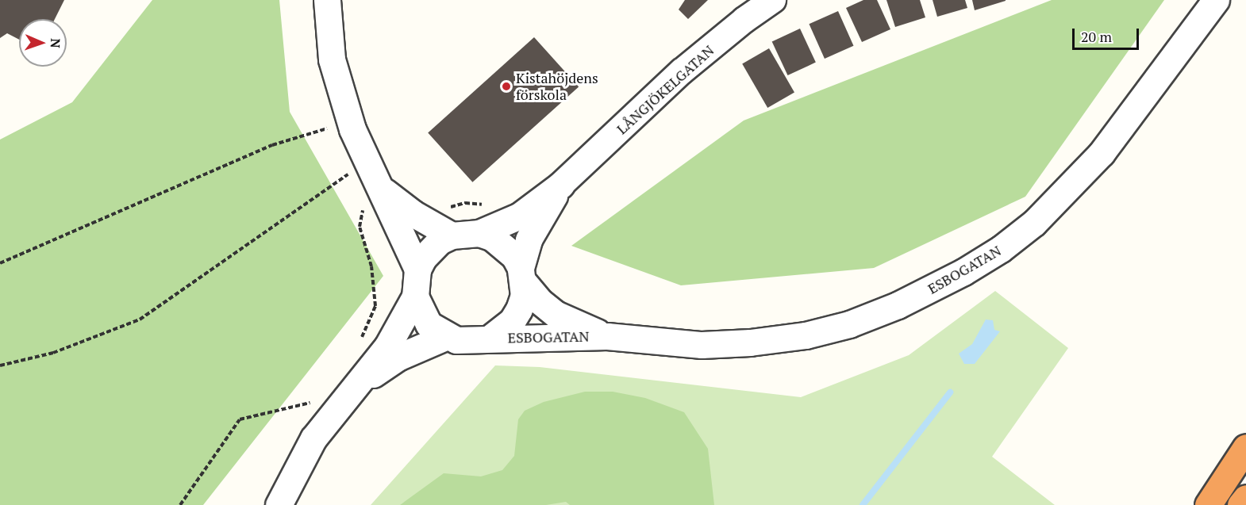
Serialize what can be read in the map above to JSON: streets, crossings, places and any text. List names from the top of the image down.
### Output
{
  "streets": {
    "street": ["LÅNGJÖKELGATAN", "ESBOGATAN"]
  },
  "crossings": [
    ["LÅNGJÖKELGATAN", "ESBOGATAN"]
  ],
  "places": ["Kistahöjdens förskola"],
  "scale_bar": "20 m",
  "north": "right"
}
